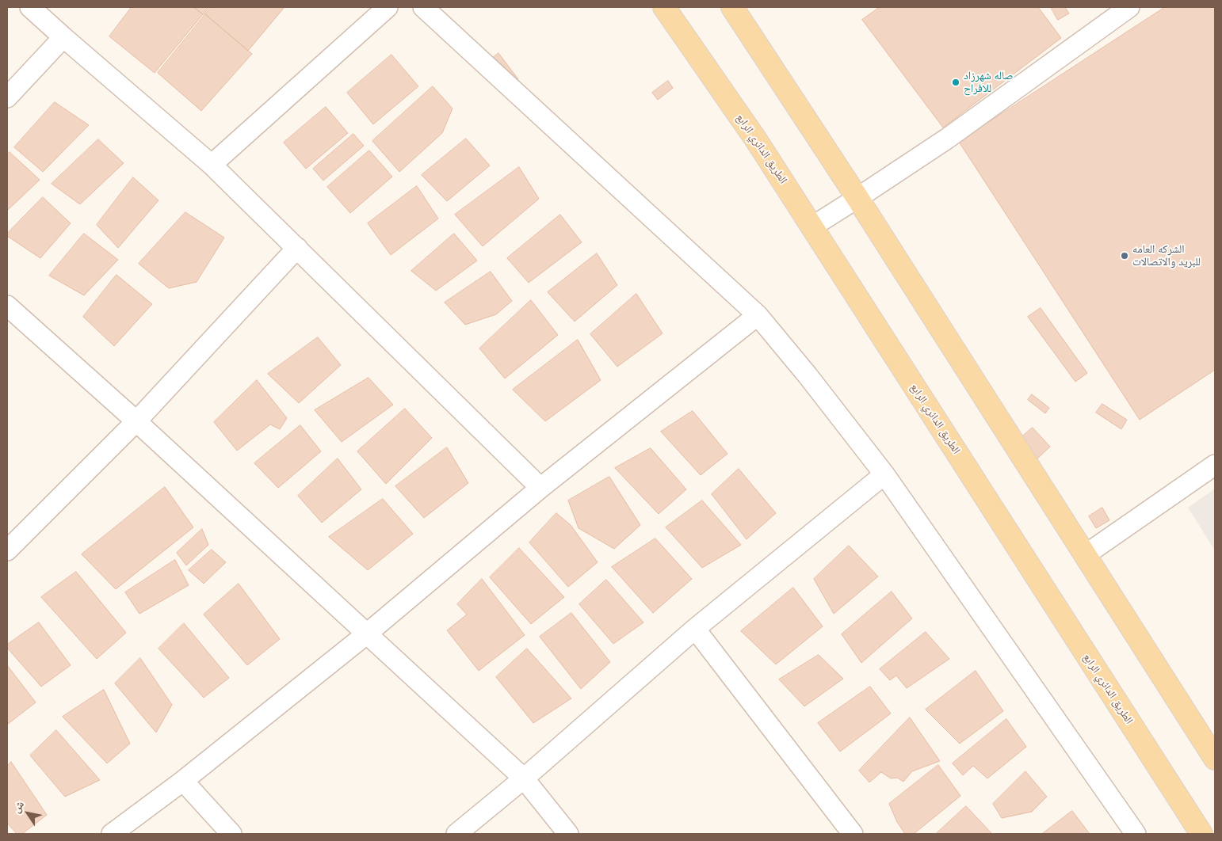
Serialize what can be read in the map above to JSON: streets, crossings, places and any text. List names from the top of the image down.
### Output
{
  "streets": {
    "main road": ["الطريق الدائري الرابع"]
  },
  "places": ["صاله شهرزاد للافراح", "الشركه العامه للبريد والاتصالات"],
  "north": "top left"
}
